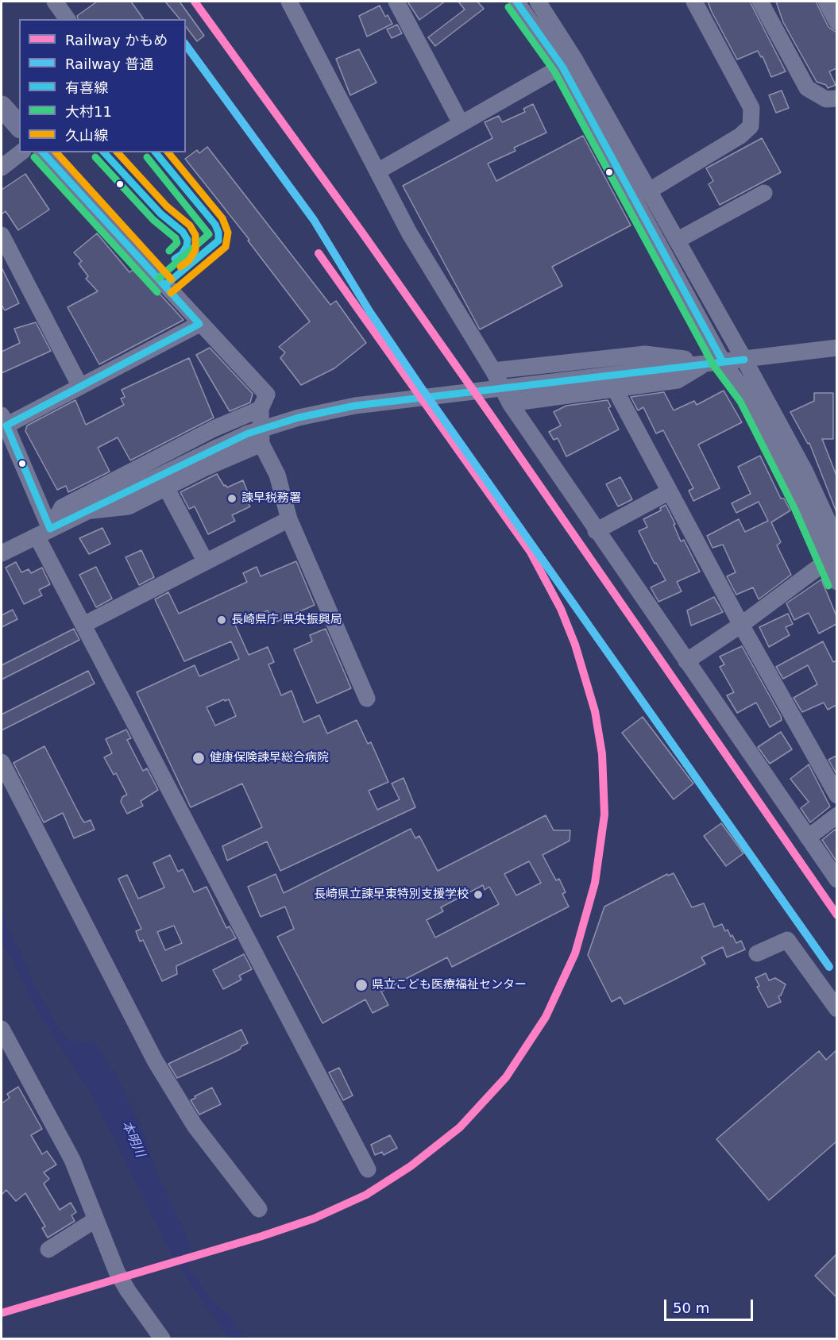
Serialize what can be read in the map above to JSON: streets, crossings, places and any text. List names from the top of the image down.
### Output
{
  "water": ["本明川"],
  "places": [
    "諫早税務署",
    "長崎県庁 県央振興局",
    "健康保険諫早総合病院",
    "長崎県立諫早東特別支援学校",
    "県立こども医療福祉センター"
  ],
  "lines": [
    "rail line かもめ",
    "transit line 有喜線",
    "transit line 大村11",
    "rail line 普通",
    "transit line 久山線"
  ],
  "legend": [
    "Railway かもめ",
    "Railway 普通",
    "有喜線",
    "大村11",
    "久山線"
  ],
  "scale_bar": "50 m"
}
